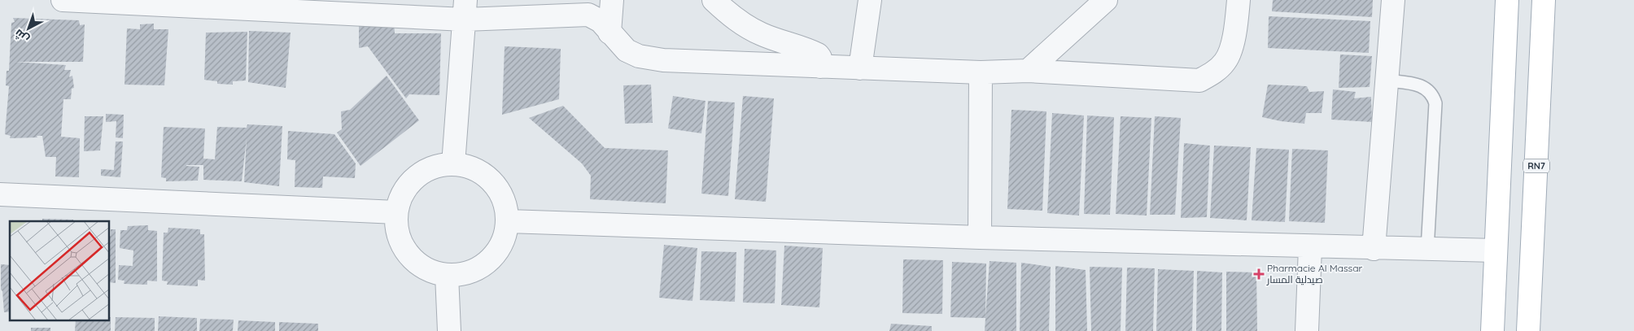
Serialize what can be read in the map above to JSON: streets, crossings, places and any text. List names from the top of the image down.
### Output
{
  "streets": {
    "main road": ["RN7"]
  },
  "places": {
    "health": ["Pharmacie Al Massar صيدلية المسار"]
  },
  "north": "bottom left"
}
